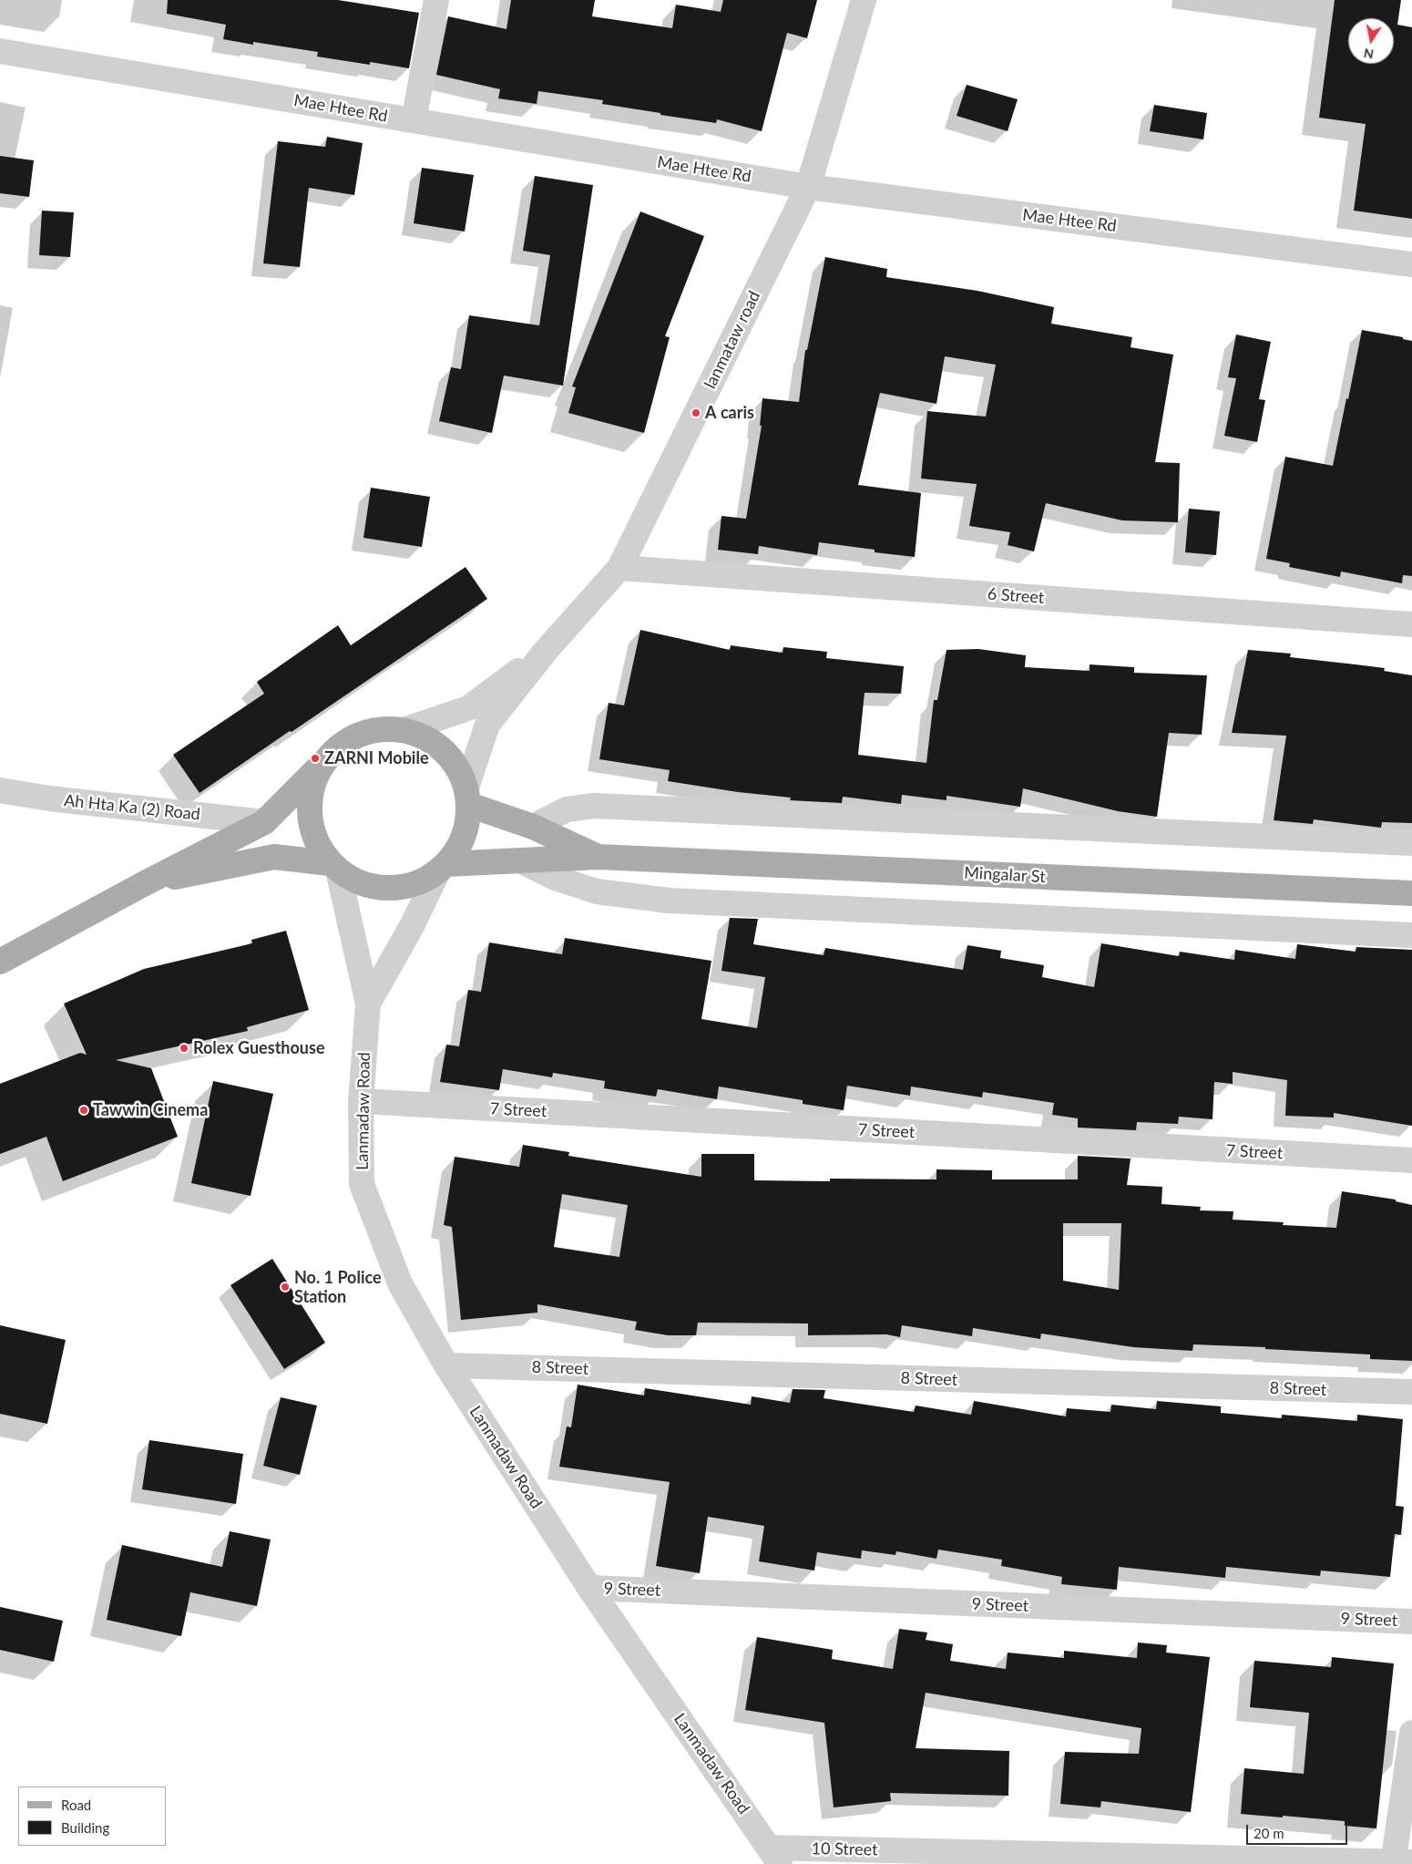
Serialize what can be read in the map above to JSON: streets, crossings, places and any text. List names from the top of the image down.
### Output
{
  "streets": {
    "main road": ["Mingalar St"],
    "street": [
      "Mae Htee Rd",
      "lanmataw road",
      "6 Street",
      "Ah Hta Ka (2) Road",
      "7 Street",
      "Lanmadaw Road",
      "8 Street",
      "9 Street",
      "10 Street"
    ]
  },
  "crossings": [
    ["Mae Htee Rd", "lanmataw road"],
    ["lanmataw road", "6 Street"],
    ["Mingalar St", "Lanmadaw Road"],
    ["7 Street", "Lanmadaw Road"],
    ["Lanmadaw Road", "8 Street"],
    ["Lanmadaw Road", "9 Street"],
    ["Lanmadaw Road", "10 Street"]
  ],
  "places": [
    "A caris",
    "ZARNI Mobile",
    "Rolex Guesthouse",
    "Tawwin Cinema",
    "No. 1 Police Station"
  ],
  "legend": ["Road", "Building"],
  "scale_bar": "20 m",
  "north": "bottom"
}
